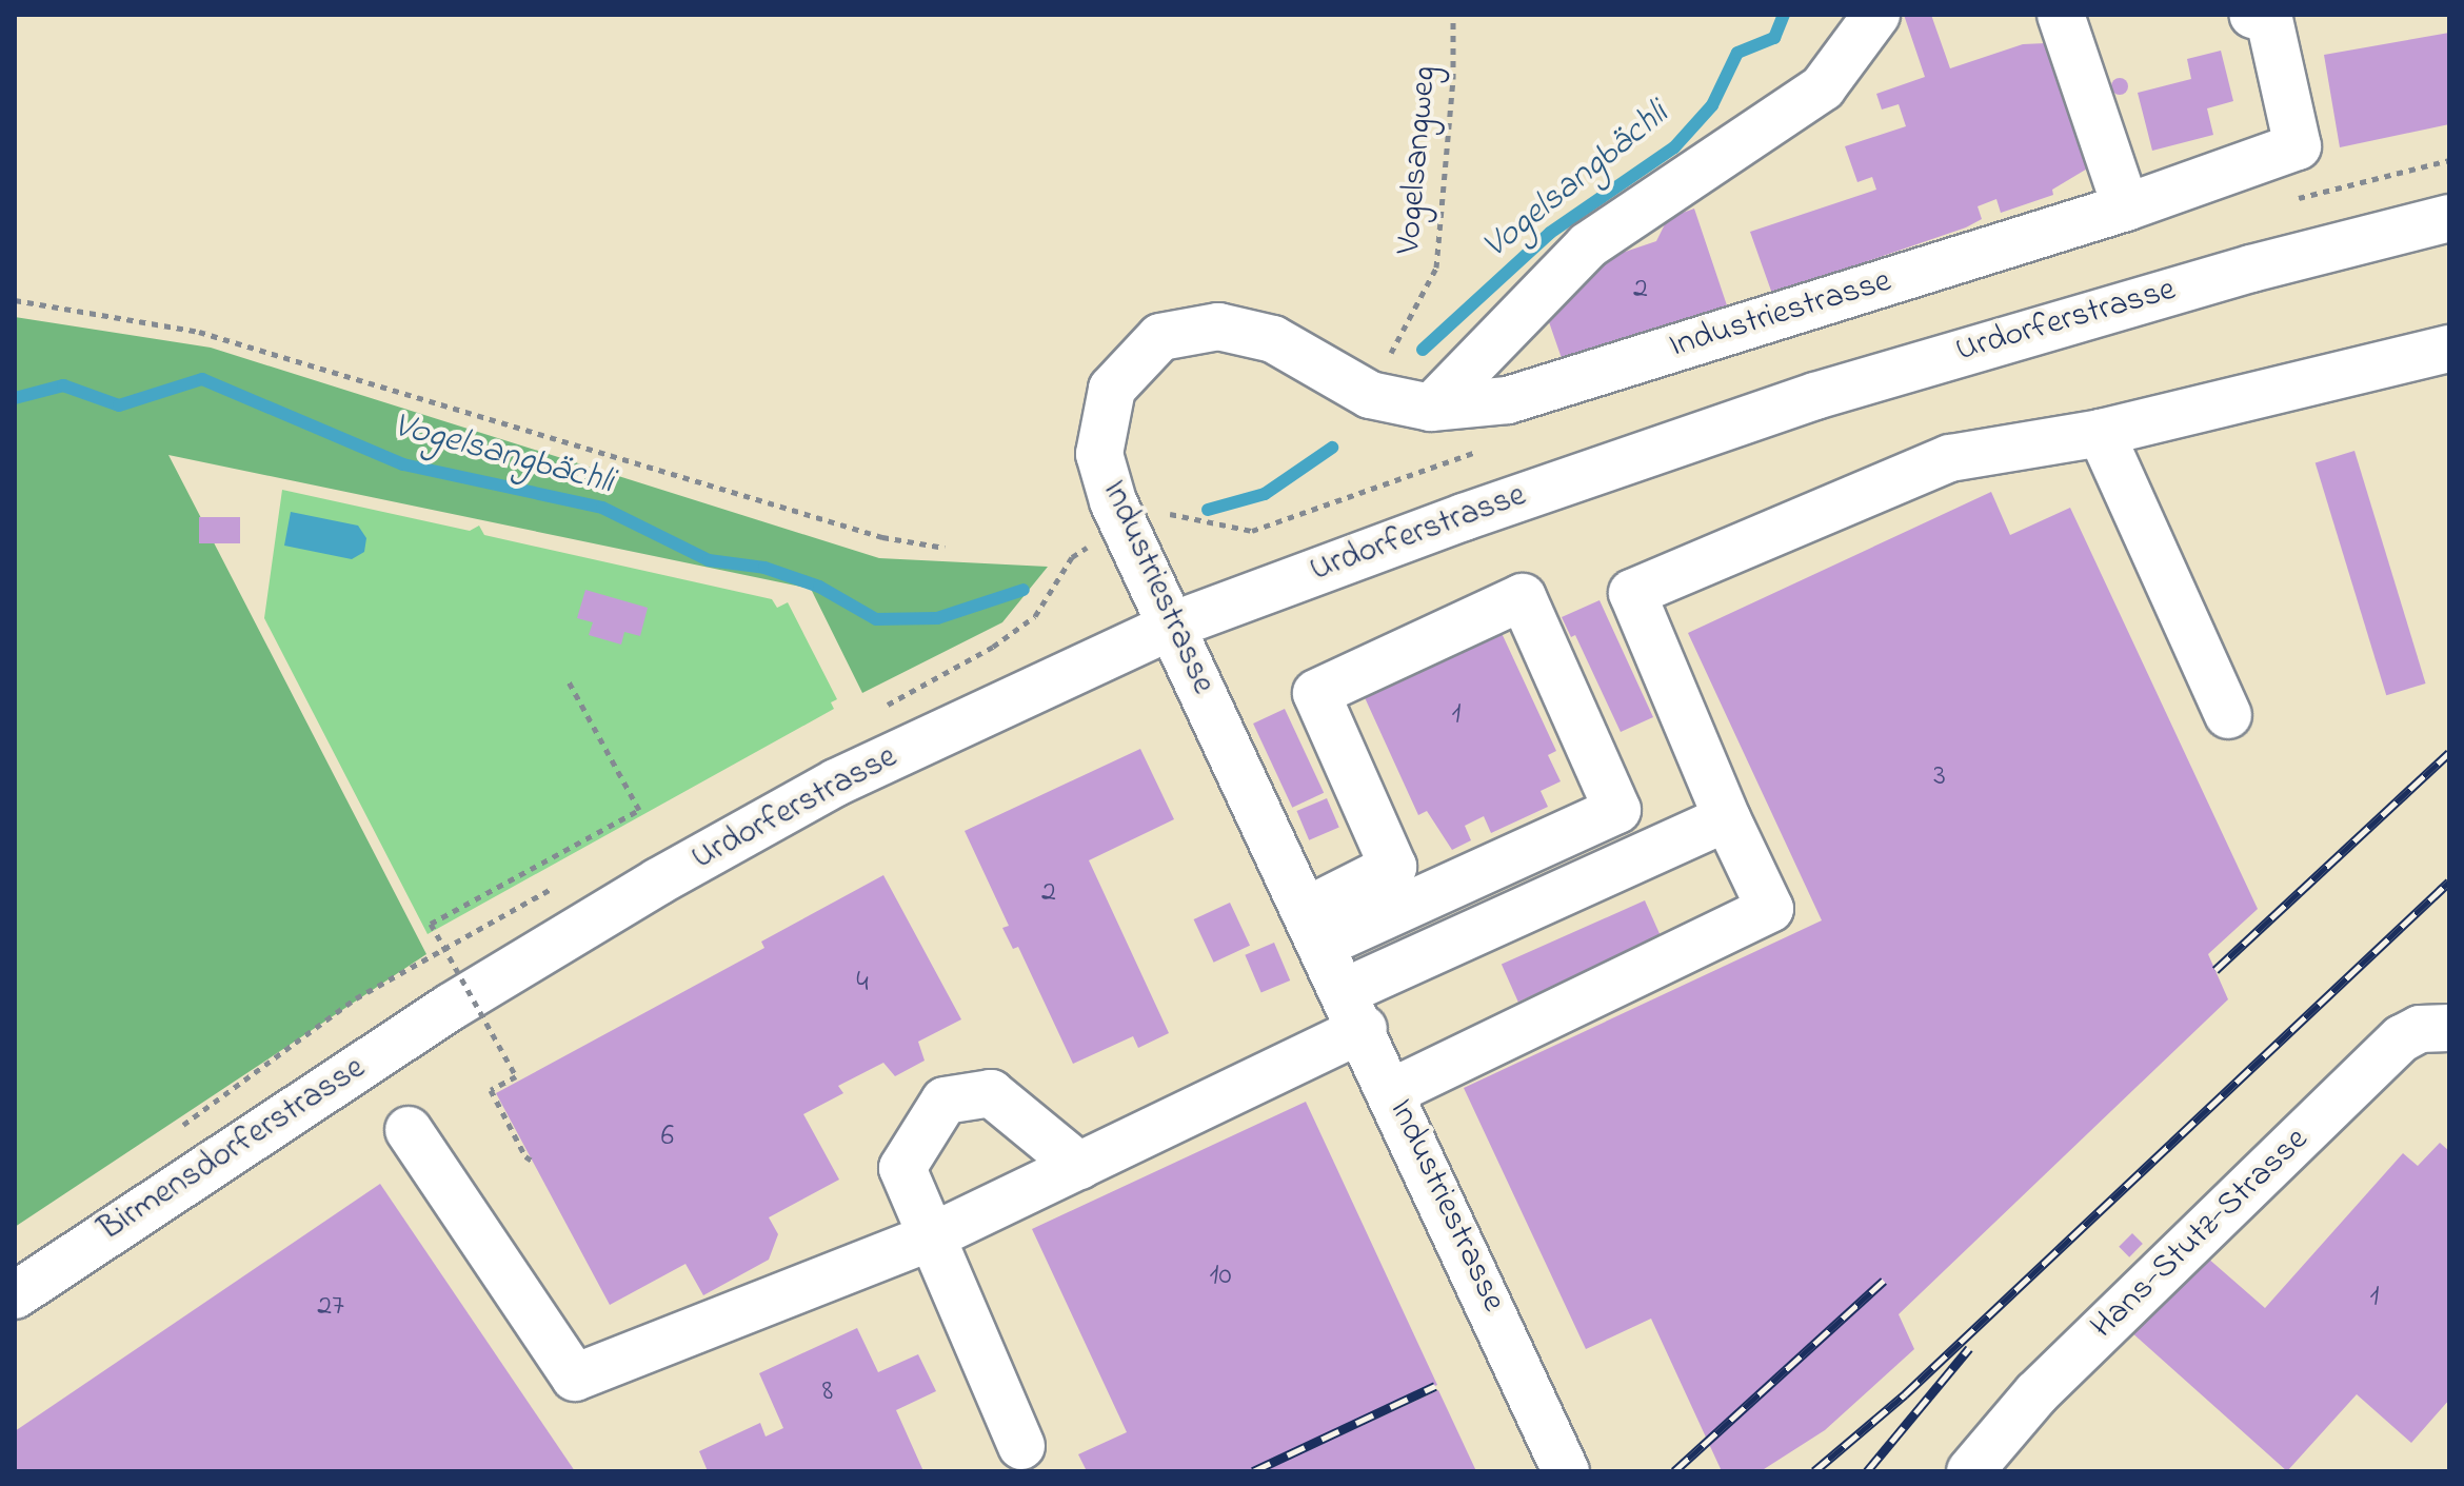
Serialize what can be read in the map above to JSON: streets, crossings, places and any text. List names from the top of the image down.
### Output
{
  "streets": {
    "main road": [
      "Industriestrasse",
      "Urdorferstrasse",
      "Birmensdorferstrasse",
      "Hans-Stutz-Strasse"
    ],
    "path": ["Vogelsangweg"]
  },
  "crossings": [
    ["Vogelsangweg", "Industriestrasse"],
    ["Industriestrasse", "Urdorferstrasse"],
    ["Urdorferstrasse", "Birmensdorferstrasse"]
  ],
  "water": ["Vogelsangbächli"],
  "house_numbers": [
    "2",
    "1",
    "3",
    "2",
    "4",
    "6",
    "10",
    "1",
    "27",
    "8"
  ]
}
